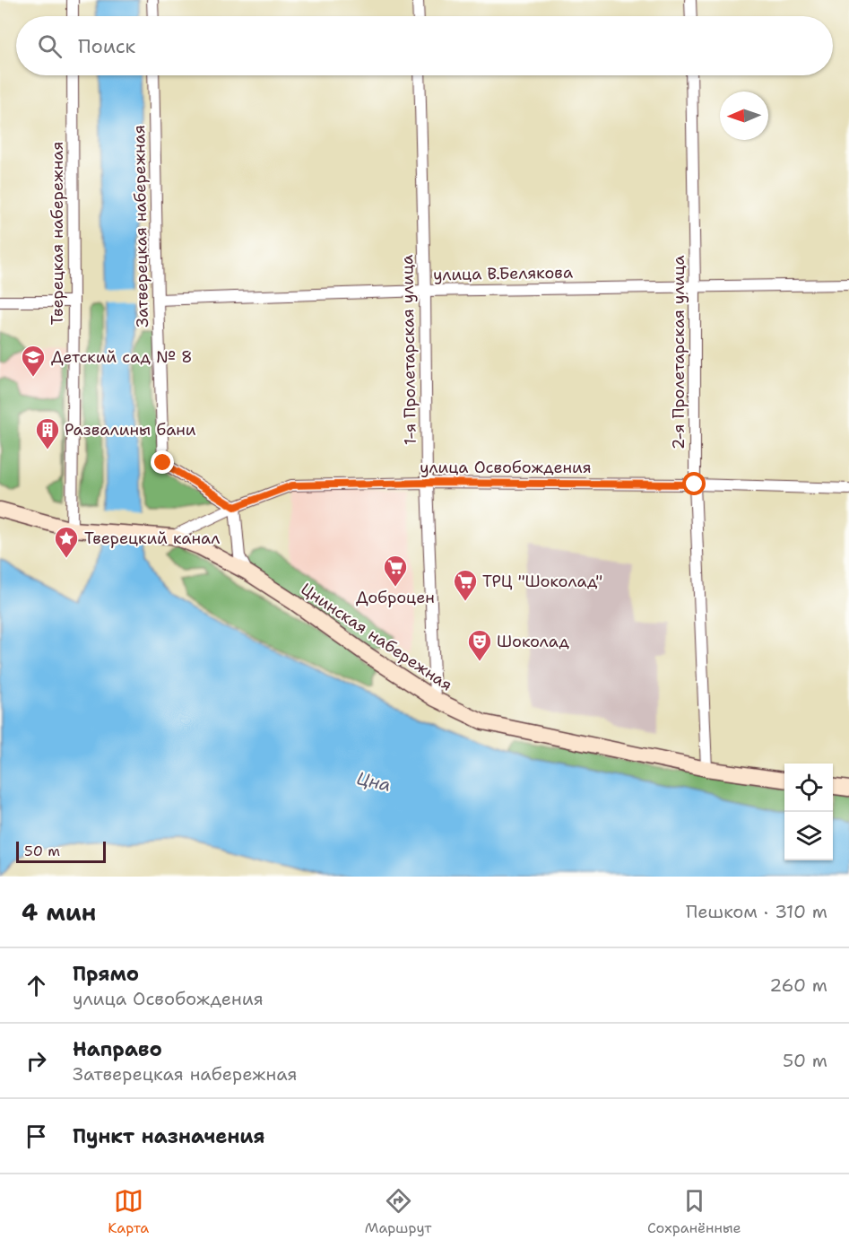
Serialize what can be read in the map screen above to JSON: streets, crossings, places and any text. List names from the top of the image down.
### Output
{
  "streets": {
    "main road": ["Цнинская набережная"],
    "street": [
      "Затверецкая набережная",
      "Тверецкая набережная",
      "улица В.Белякова",
      "1-я Пролетарская улица",
      "2-я Пролетарская улица",
      "улица Освобождения"
    ]
  },
  "crossings": [
    ["Затверецкая набережная", "улица В.Белякова"],
    ["Затверецкая набережная", "улица Освобождения"],
    ["Тверецкая набережная", "Цнинская набережная"],
    ["улица В.Белякова", "1-я Пролетарская улица"],
    ["улица В.Белякова", "2-я Пролетарская улица"],
    ["1-я Пролетарская улица", "улица Освобождения"],
    ["1-я Пролетарская улица", "Цнинская набережная"],
    ["2-я Пролетарская улица", "улица Освобождения"],
    ["2-я Пролетарская улица", "Цнинская набережная"],
    ["улица Освобождения", "Цнинская набережная"]
  ],
  "water": ["Цна"],
  "places": {
    "school or university": ["Детский сад № 8"],
    "building": ["Развалины бани"],
    "place": ["Тверецкий канал"],
    "supermarket": ["Доброцен", "ТРЦ \"Шоколад\""],
    "theatre": ["Шоколад"]
  },
  "scale_bar": "50 m",
  "north": "left",
  "page": {
    "search": "Поиск",
    "scale": "50 m",
    "heading": ["4 мин", "Пешком · 310 m"],
    "list": [
      ["Прямо", "улица Освобождения", "260 m"],
      ["Направо", "Затверецкая набережная", "50 m"],
      "Пункт назначения"
    ],
    "nav": ["Карта", "Маршрут", "Сохранённые"]
  }
}
